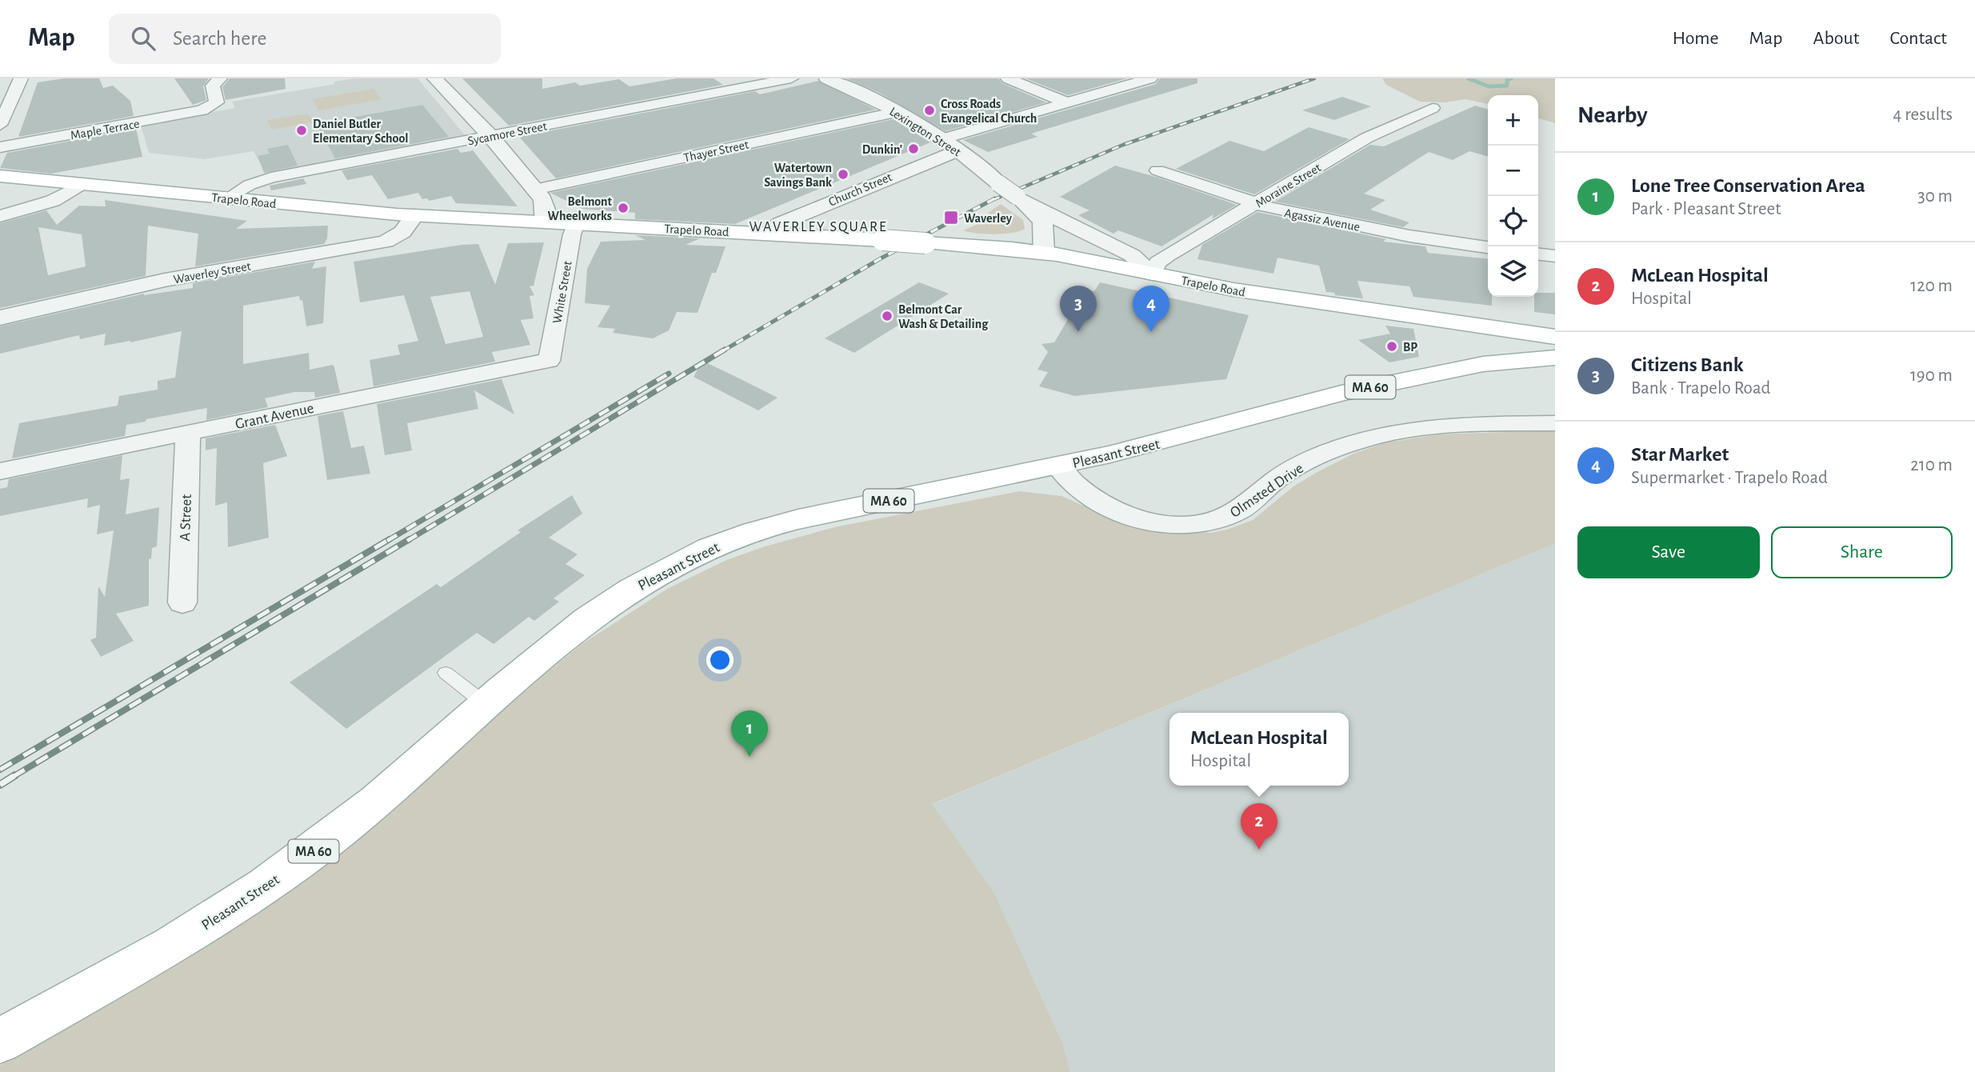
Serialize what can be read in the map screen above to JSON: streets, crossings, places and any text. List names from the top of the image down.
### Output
{
  "streets": {
    "main road": ["Trapelo Road", "MA 60", "Pleasant Street"],
    "street": [
      "Maple Terrace",
      "Lexington Street",
      "Sycamore Street",
      "Thayer Street",
      "Moraine Street",
      "Church Street",
      "Agassiz Avenue",
      "Waverley Street",
      "White Street",
      "Grant Avenue",
      "Olmsted Drive",
      "A Street"
    ]
  },
  "crossings": [
    ["Lexington Street", "Thayer Street"],
    ["Lexington Street", "Moraine Street"],
    ["Lexington Street", "Church Street"],
    ["Lexington Street", "Trapelo Road"],
    ["Sycamore Street", "Trapelo Road"],
    ["Moraine Street", "Trapelo Road"],
    ["Moraine Street", "Agassiz Avenue"],
    ["Church Street", "Trapelo Road"],
    ["Trapelo Road", "Waverley Street"],
    ["Trapelo Road", "White Street"],
    ["White Street", "Grant Avenue"],
    ["Grant Avenue", "A Street"],
    ["Pleasant Street", "Olmsted Drive"]
  ],
  "districts": ["WAVERLEY SQUARE"],
  "places": {
    "other": [
      "Cross Roads Evangelical Church",
      "Daniel Butler Elementary School",
      "Dunkin'",
      "Watertown Savings Bank",
      "Belmont Wheelworks",
      "Belmont Car Wash & Detailing",
      "BP"
    ],
    "transit": ["Waverley"]
  },
  "page": {
    "header": "Map",
    "search": "Search here",
    "nav": [
      "Home",
      "Map",
      "About",
      "Contact"
    ],
    "heading": ["Nearby", "4 results"],
    "map_buttons": ["+", "−"],
    "list": [
      {
        "mark": "1",
        "name": "Lone Tree Conservation Area",
        "note": "Park · Pleasant Street",
        "value": "30 m"
      },
      {
        "mark": "2",
        "name": "McLean Hospital",
        "note": "Hospital",
        "value": "120 m"
      },
      {
        "mark": "3",
        "name": "Citizens Bank",
        "note": "Bank · Trapelo Road",
        "value": "190 m"
      },
      {
        "mark": "4",
        "name": "Star Market",
        "note": "Supermarket · Trapelo Road",
        "value": "210 m"
      }
    ],
    "pins": [
      "3",
      "4",
      "1",
      "2"
    ],
    "buttons": ["Save", "Share"],
    "popup": ["McLean Hospital", "Hospital"]
  }
}
